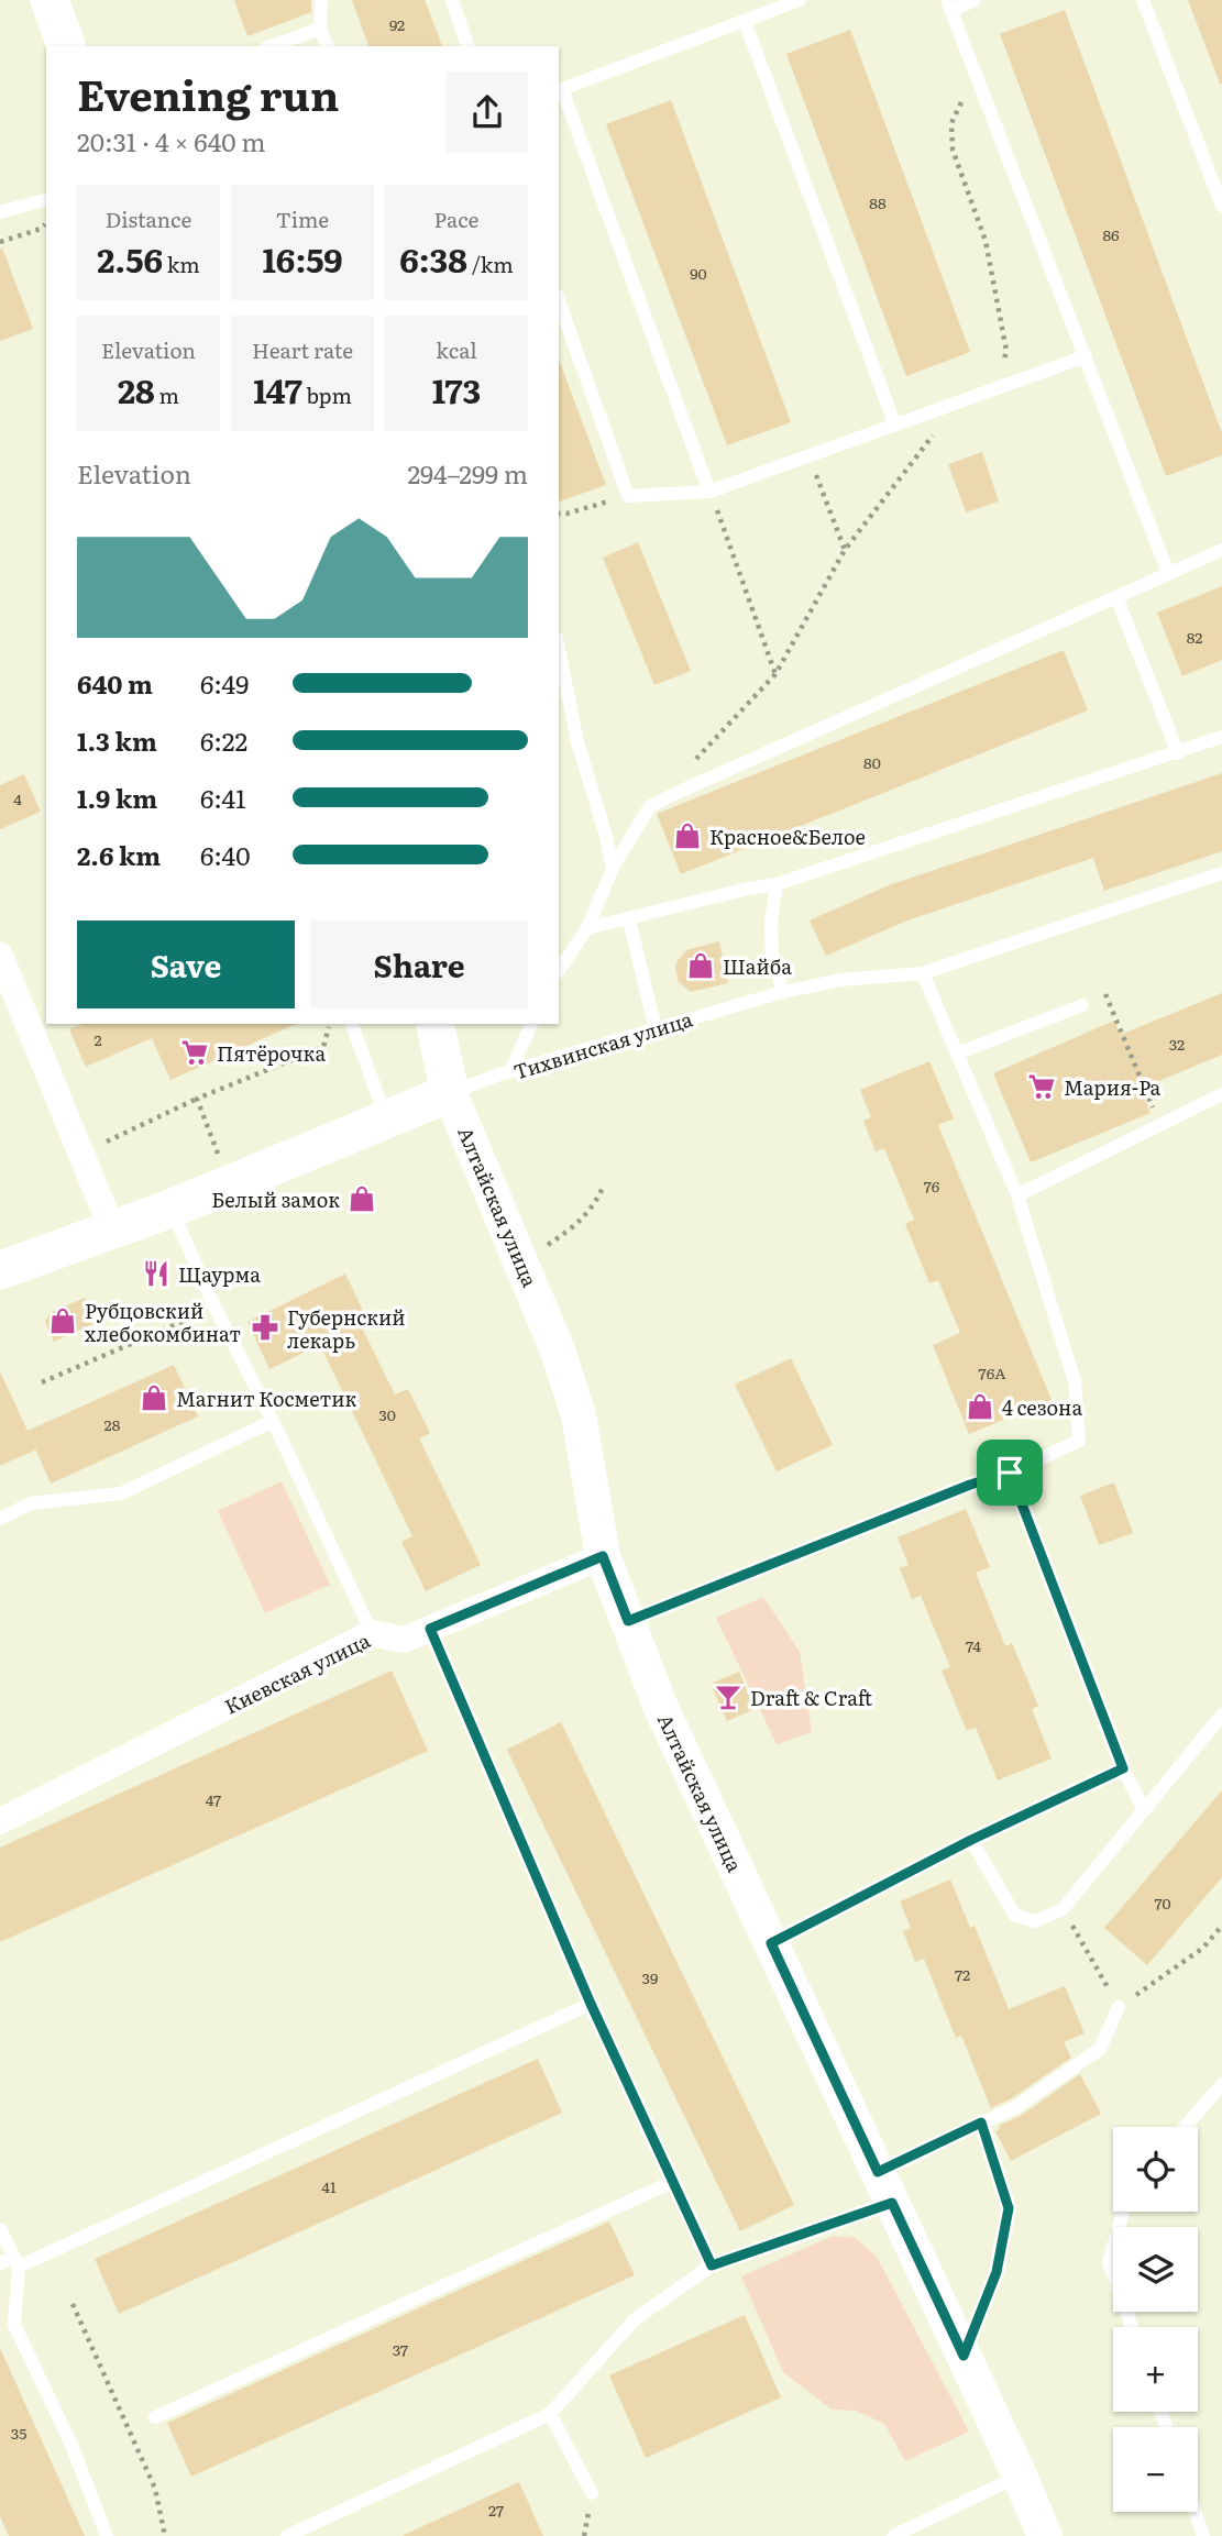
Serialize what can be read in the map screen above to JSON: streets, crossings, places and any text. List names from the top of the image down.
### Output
{
  "streets": {
    "main road": ["Тихвинская улица", "Алтайская улица"],
    "street": ["Киевская улица"]
  },
  "crossings": [
    ["Тихвинская улица", "Алтайская улица"],
    ["Алтайская улица", "Киевская улица"]
  ],
  "places": {
    "shop": [
      "Красное&Белое",
      "Шайба",
      "Белый замок",
      "Рубцовский хлебокомбинат",
      "Магнит Косметик",
      "4 сезона"
    ],
    "supermarket": ["Пятёрочка", "Мария-Ра"],
    "restaurant": ["Щаурма"],
    "pharmacy": ["Губернский лекарь"],
    "bar": ["Draft & Craft"]
  },
  "house_numbers": [
    "92",
    "88",
    "86",
    "90",
    "82",
    "80",
    "4",
    "2",
    "32",
    "76",
    "76А",
    "30",
    "28",
    "74",
    "47",
    "70",
    "72",
    "39",
    "41",
    "37",
    "35",
    "27"
  ],
  "page": {
    "heading": ["Evening run", "20:31 · 4 × 640 m"],
    "stats": [
      ["Distance", "2.56 km"],
      ["Time", "16:59"],
      ["Pace", "6:38 /km"],
      ["Elevation", "28 m"],
      ["Heart rate", "147 bpm"],
      ["kcal", "173"]
    ],
    "chart": ["Elevation", "294–299 m"],
    "list": [
      {
        "name": "640 m",
        "note": "6:49"
      },
      {
        "name": "1.3 km",
        "note": "6:22"
      },
      {
        "name": "1.9 km",
        "note": "6:41"
      },
      {
        "name": "2.6 km",
        "note": "6:40"
      }
    ],
    "buttons": ["Save", "Share"],
    "map_buttons": ["+", "−"]
  }
}
